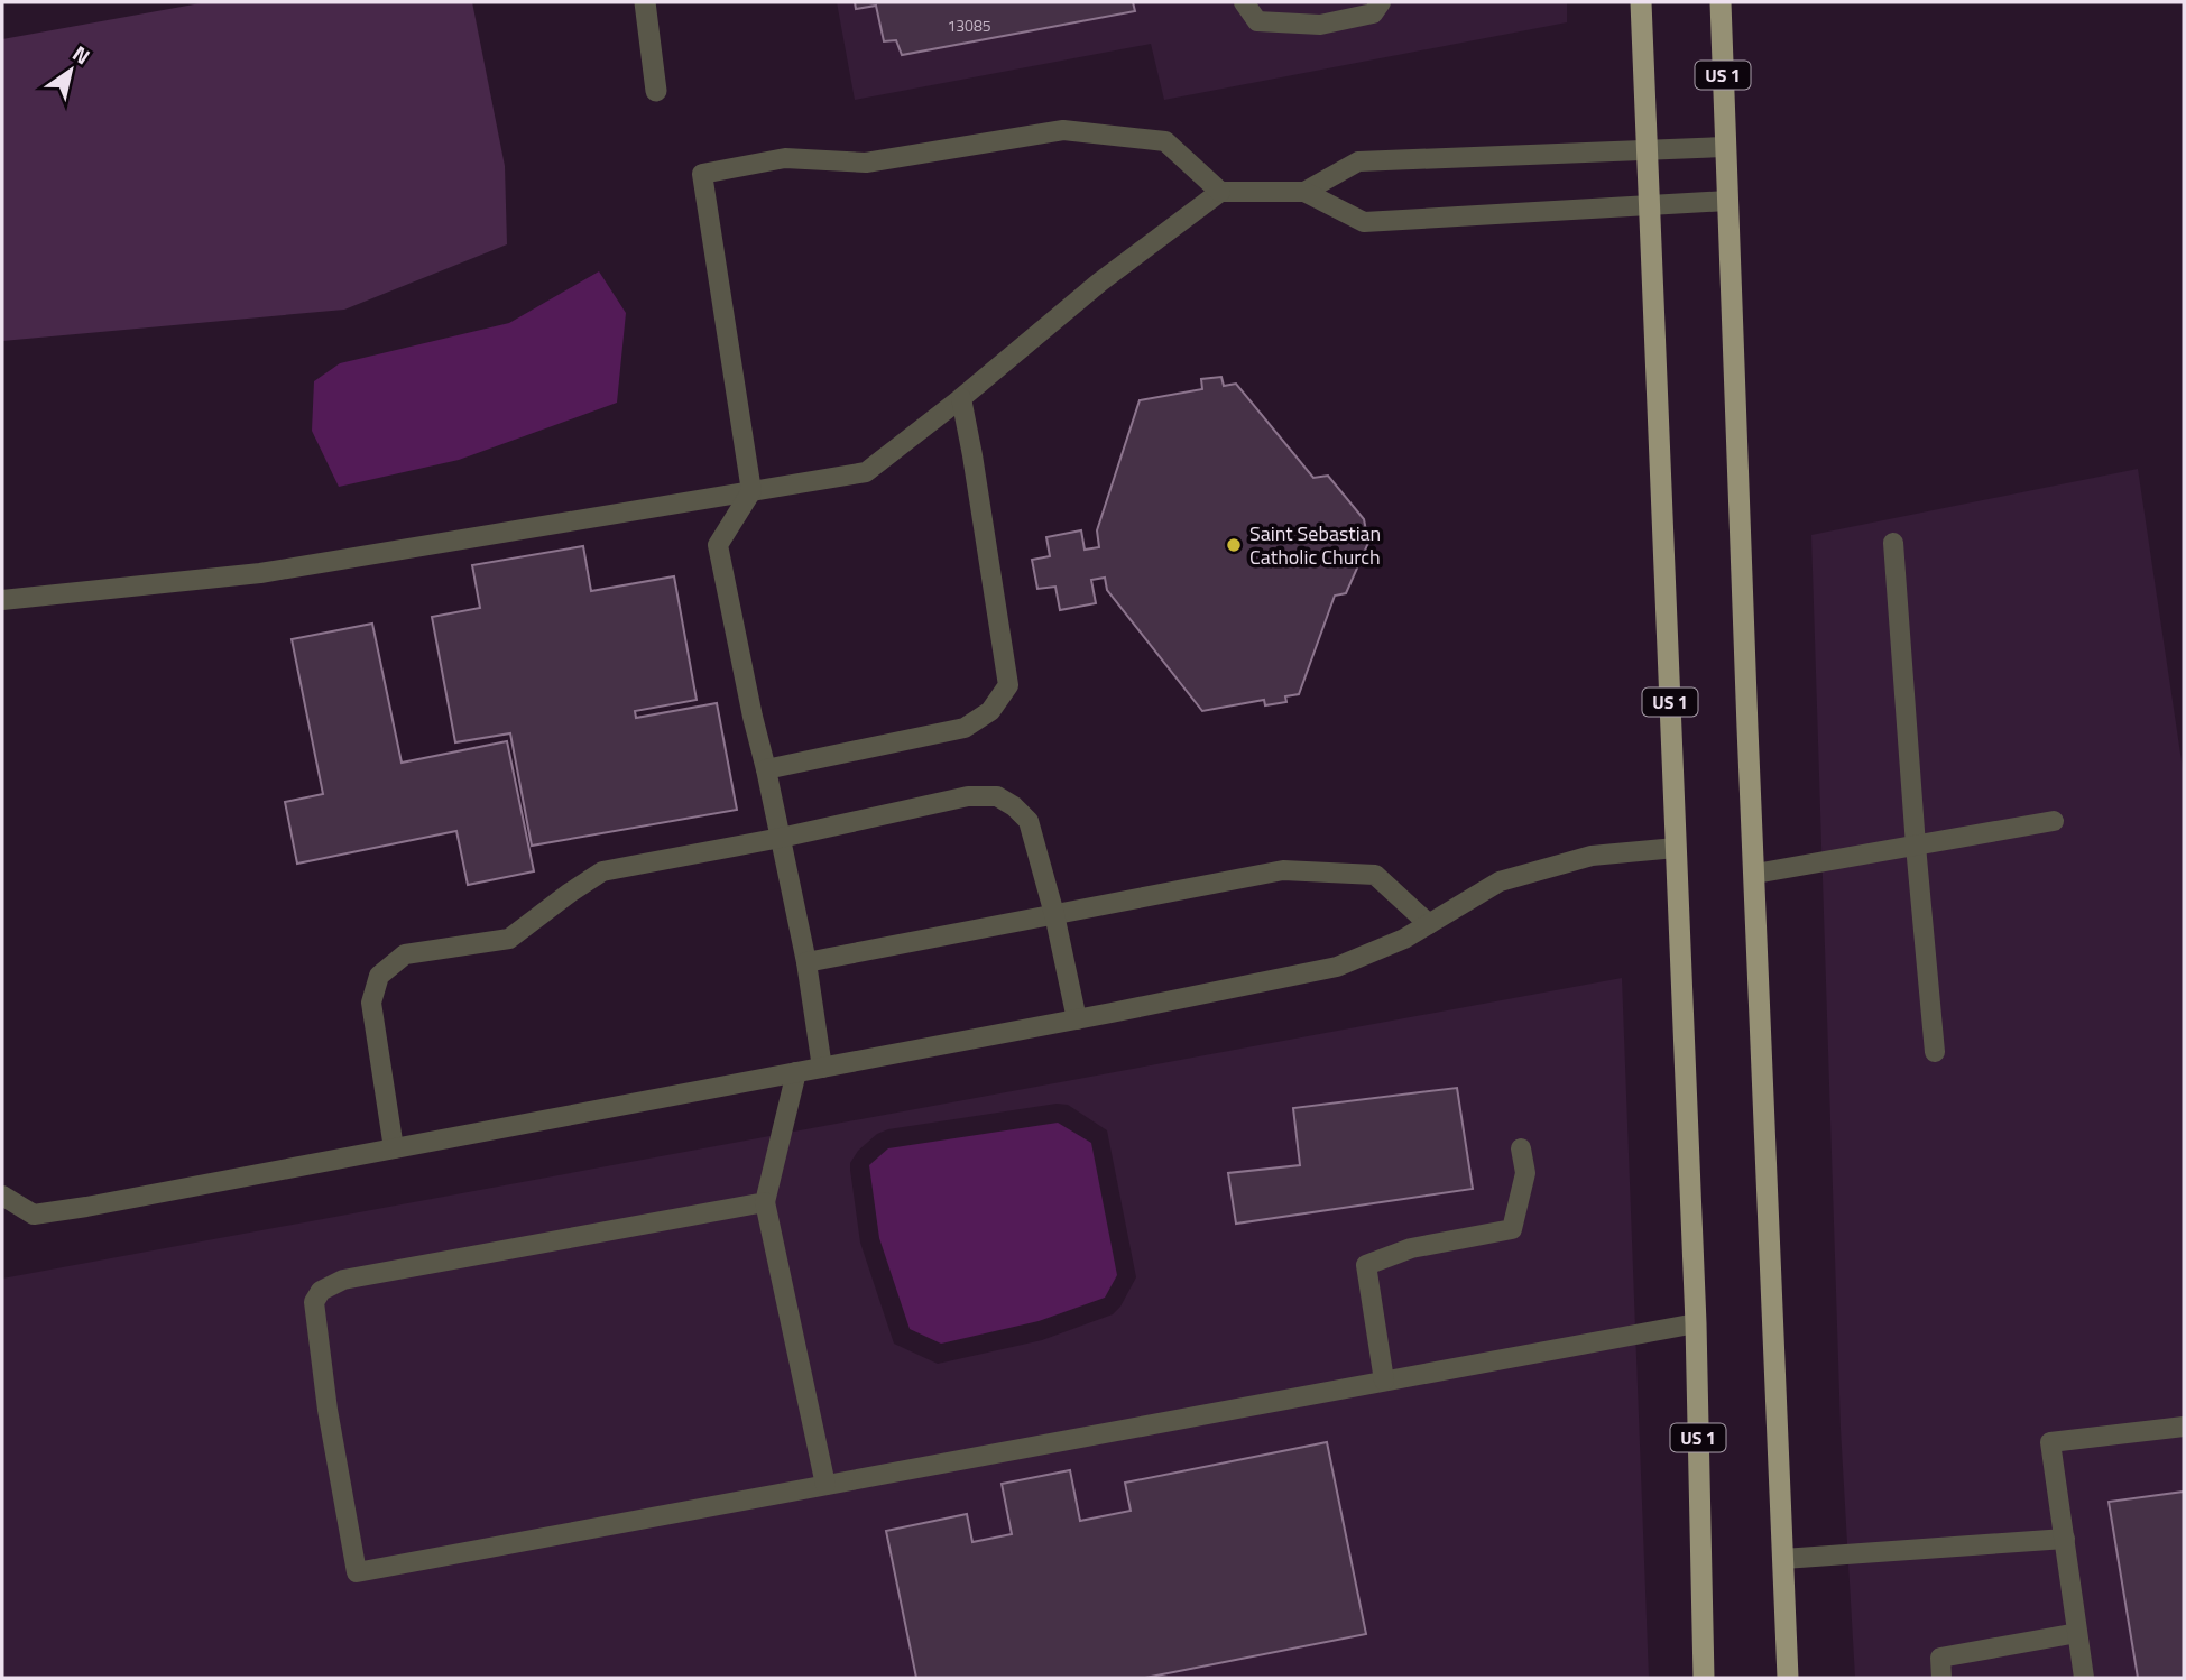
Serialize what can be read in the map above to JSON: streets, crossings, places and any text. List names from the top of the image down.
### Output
{
  "streets": {
    "main road": ["US 1"]
  },
  "places": ["Saint Sebastian Catholic Church"],
  "house_numbers": ["13085"],
  "north": "top right"
}
